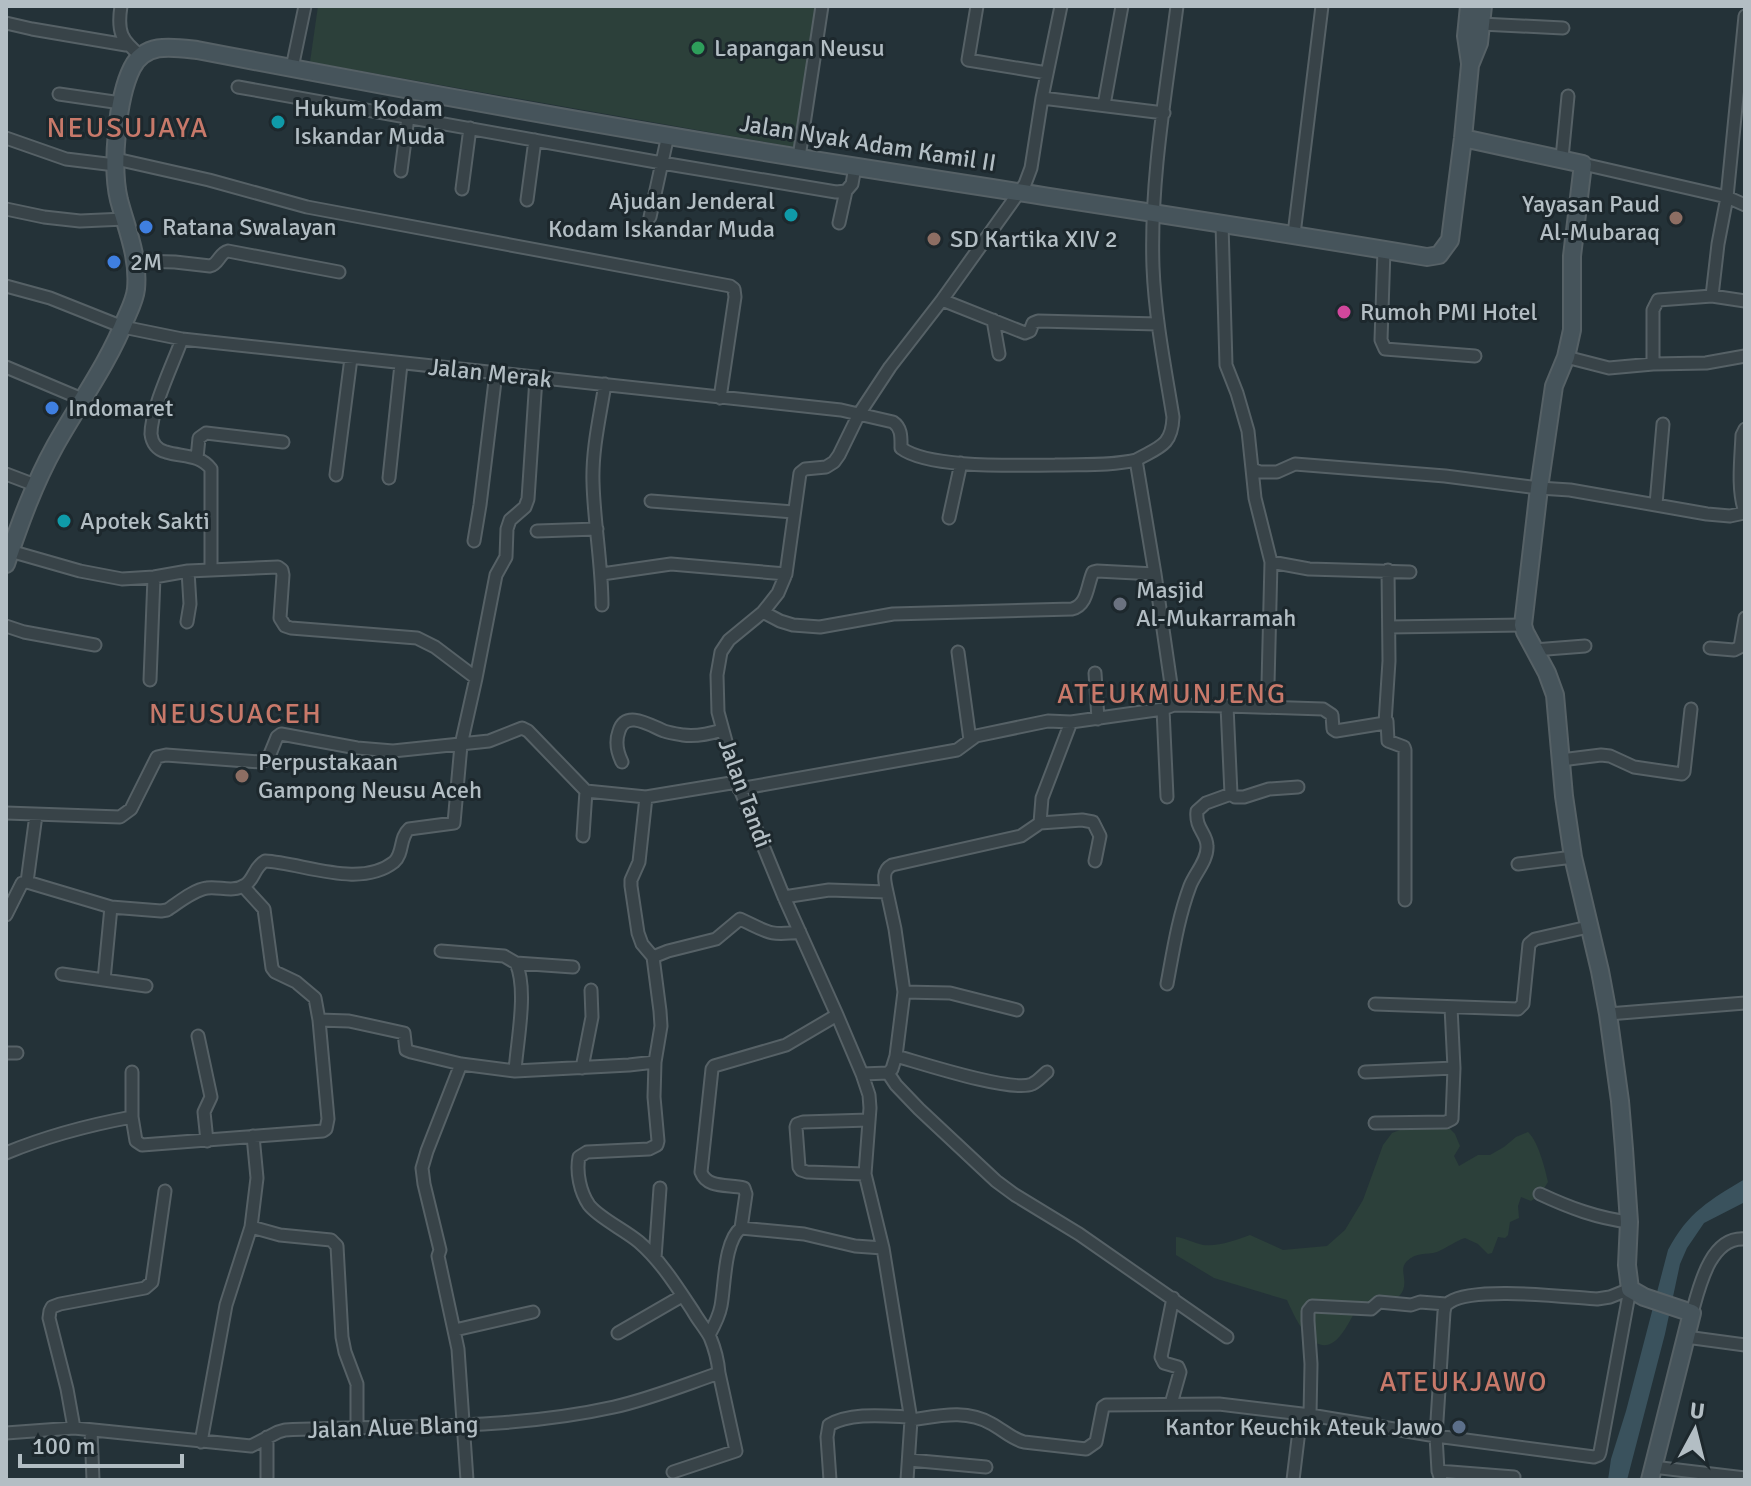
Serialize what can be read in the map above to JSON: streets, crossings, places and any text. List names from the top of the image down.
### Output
{
  "streets": {
    "street": [
      "Jalan Nyak Adam Kamil II",
      "Jalan Merak",
      "Jalan Tandi",
      "Jalan Alue Blang"
    ]
  },
  "crossings": [
    ["Jalan Nyak Adam Kamil II", "Jalan Tandi"],
    ["Jalan Merak", "Jalan Tandi"]
  ],
  "districts": [
    "NEUSUJAYA",
    "ATEUKMUNJENG",
    "NEUSUACEH",
    "ATEUKJAWO"
  ],
  "places": [
    "Lapangan Neusu",
    "Hukum Kodam Iskandar Muda",
    "Ajudan Jenderal Kodam Iskandar Muda",
    "Yayasan Paud Al-Mubaraq",
    "Ratana Swalayan",
    "SD Kartika XIV 2",
    "2M",
    "Rumoh PMI Hotel",
    "Indomaret",
    "Apotek Sakti",
    "Masjid Al-Mukarramah",
    "Perpustakaan Gampong Neusu Aceh",
    "Kantor Keuchik Ateuk Jawo"
  ],
  "scale_bar": "100 m",
  "north": "top"
}
